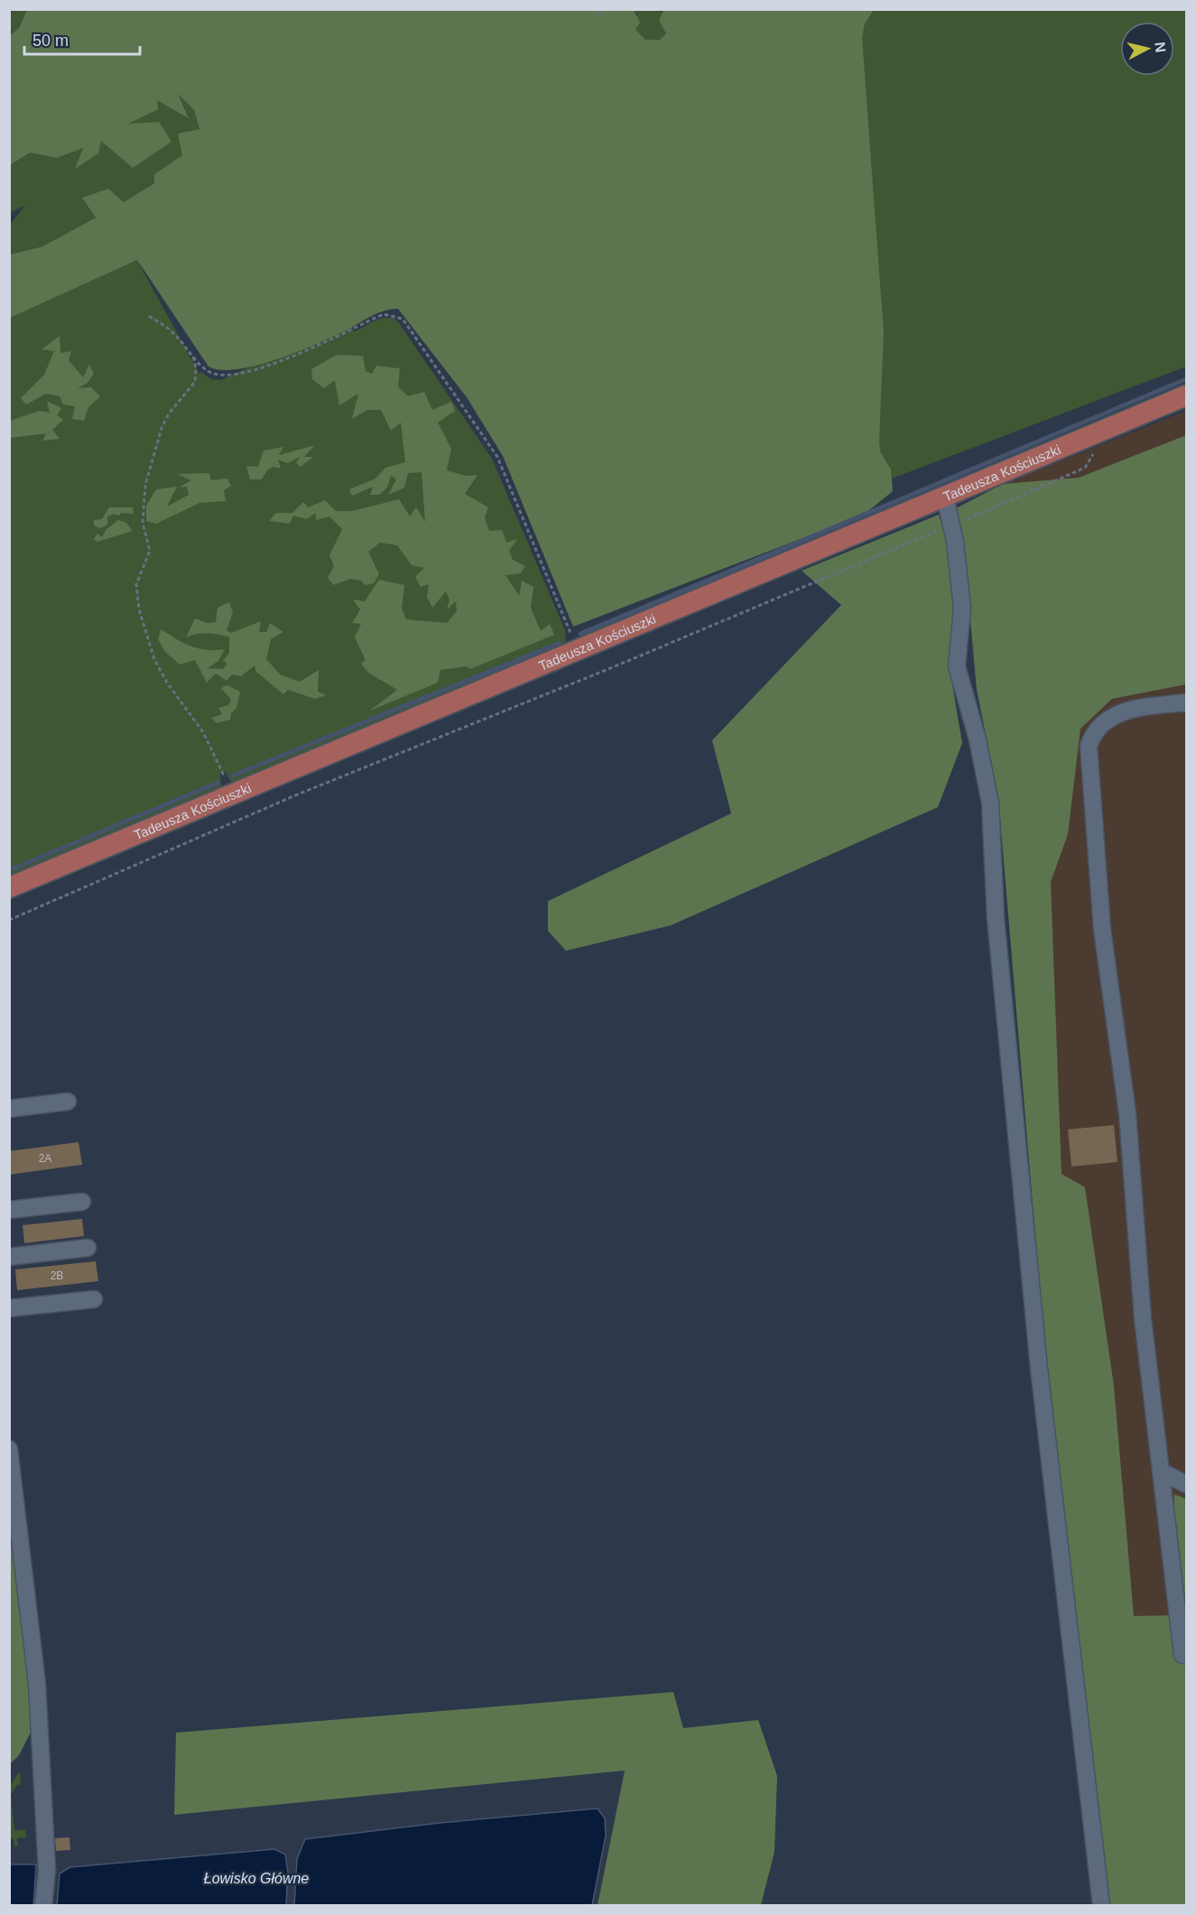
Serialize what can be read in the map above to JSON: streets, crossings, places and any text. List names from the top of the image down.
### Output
{
  "streets": {
    "main road": ["Tadeusza Kościuszki"]
  },
  "water": ["Łowisko Główne"],
  "house_numbers": ["2A", "2B"],
  "scale_bar": "50 m",
  "north": "right"
}
